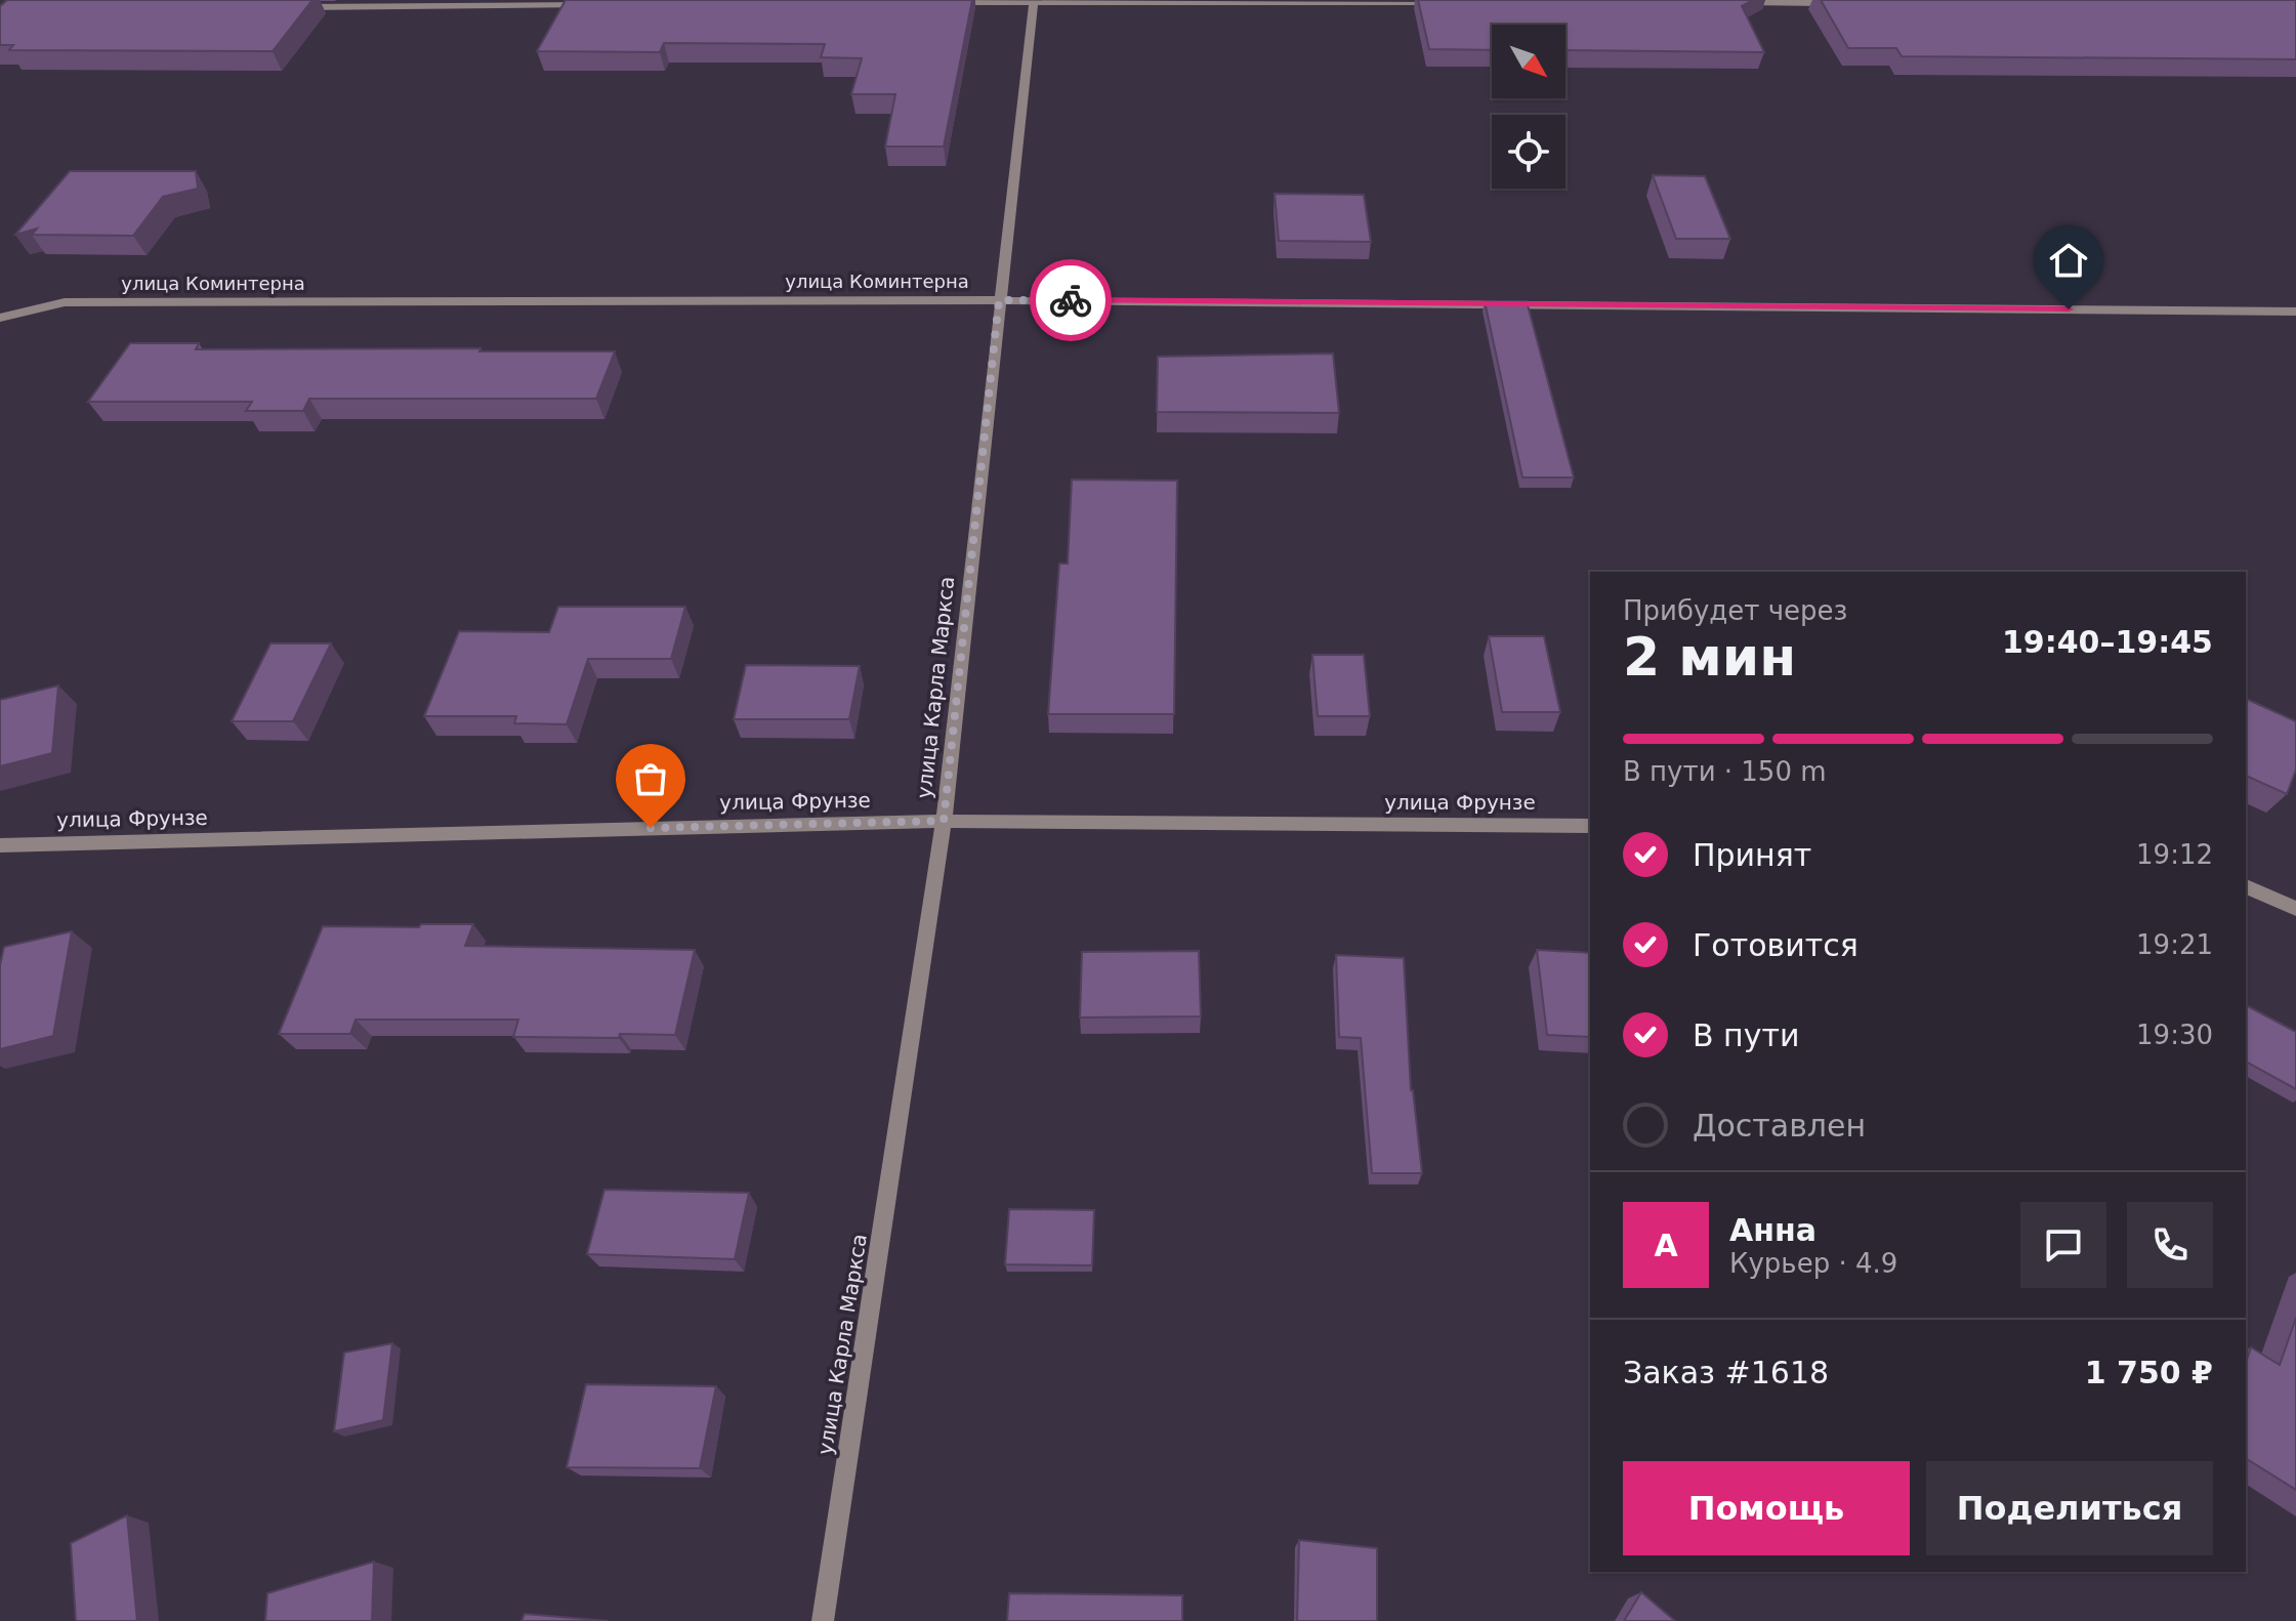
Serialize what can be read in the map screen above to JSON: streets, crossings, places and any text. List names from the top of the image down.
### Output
{
  "streets": {
    "street": ["улица Коминтерна", "улица Карла Маркса", "улица Фрунзе"]
  },
  "crossings": [
    ["улица Коминтерна", "улица Карла Маркса"],
    ["улица Карла Маркса", "улица Фрунзе"]
  ],
  "north": "bottom right",
  "page": {
    "heading": ["2 мин", "Прибудет через", "19:40–19:45"],
    "panel": [
      "Анна",
      "Курьер · 4.9",
      "Заказ #1618",
      "1 750 ₽"
    ],
    "bar": "В пути · 150 m",
    "list": [
      ["Принят", "19:12"],
      ["Готовится", "19:21"],
      ["В пути", "19:30"],
      "Доставлен"
    ],
    "round": "А",
    "buttons": ["Помощь", "Поделиться"]
  }
}
